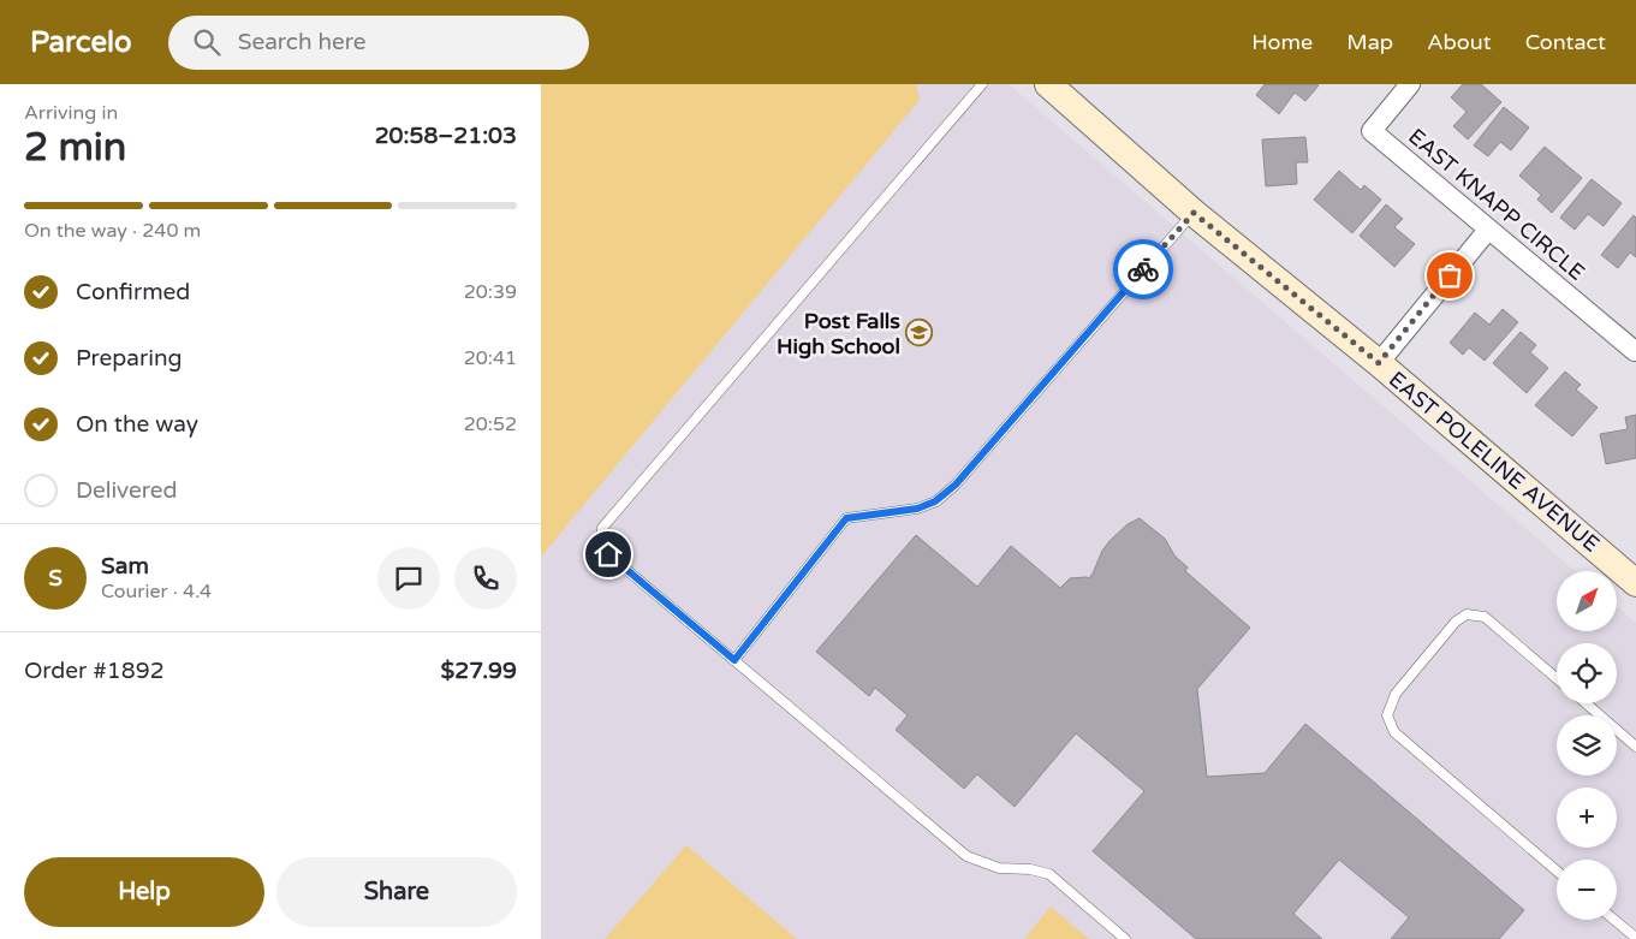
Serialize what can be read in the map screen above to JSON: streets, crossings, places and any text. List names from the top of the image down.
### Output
{
  "streets": {
    "main road": ["EAST POLELINE AVENUE"],
    "street": ["EAST KNAPP CIRCLE"]
  },
  "places": {
    "school or university": ["Post Falls High School"]
  },
  "north": "top right",
  "page": {
    "header": "Parcelo",
    "search": "Search here",
    "nav": [
      "Home",
      "Map",
      "About",
      "Contact"
    ],
    "heading": ["2 min", "Arriving in", "20:58–21:03"],
    "panel": [
      "Sam",
      "Courier · 4.4",
      "Order #1892",
      "$27.99"
    ],
    "bar": "On the way · 240 m",
    "list": [
      ["Confirmed", "20:39"],
      ["Preparing", "20:41"],
      ["On the way", "20:52"],
      "Delivered"
    ],
    "round": "S",
    "map_buttons": ["+", "−"],
    "buttons": ["Help", "Share"]
  }
}
